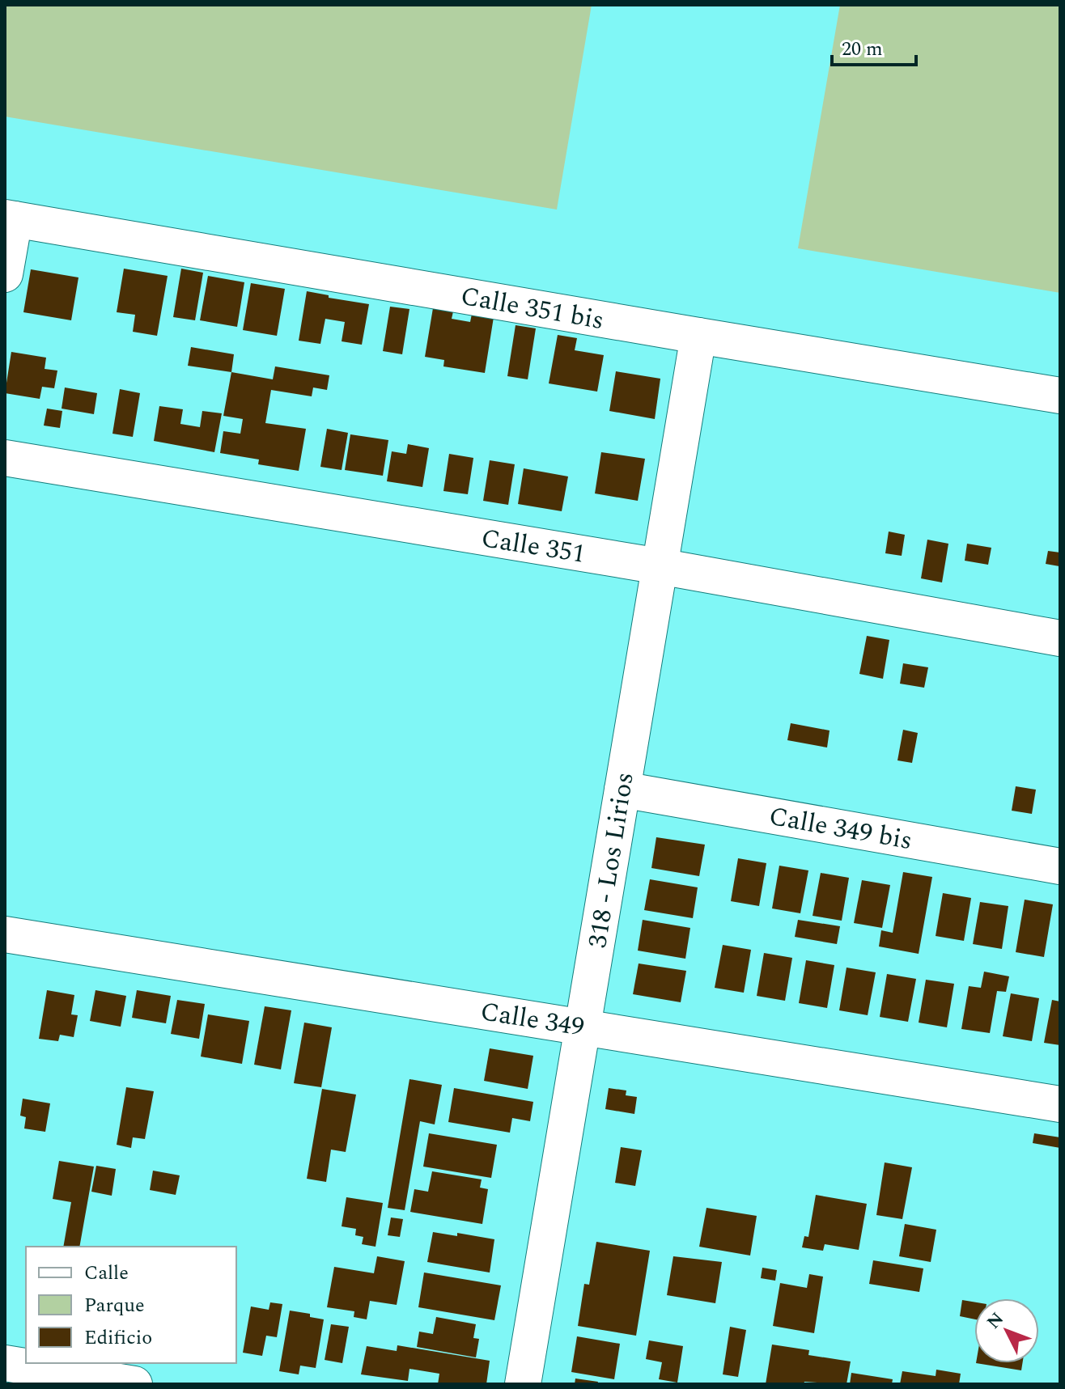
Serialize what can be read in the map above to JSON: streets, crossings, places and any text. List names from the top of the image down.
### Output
{
  "streets": {
    "street": [
      "Calle 351 bis",
      "Calle 351",
      "Calle 349 bis",
      "318 - Los Lirios",
      "Calle 349"
    ]
  },
  "crossings": [
    ["Calle 351 bis", "318 - Los Lirios"],
    ["Calle 351", "318 - Los Lirios"],
    ["Calle 349 bis", "318 - Los Lirios"],
    ["318 - Los Lirios", "Calle 349"]
  ],
  "legend": ["Calle", "Parque", "Edificio"],
  "scale_bar": "20 m",
  "north": "top left"
}
